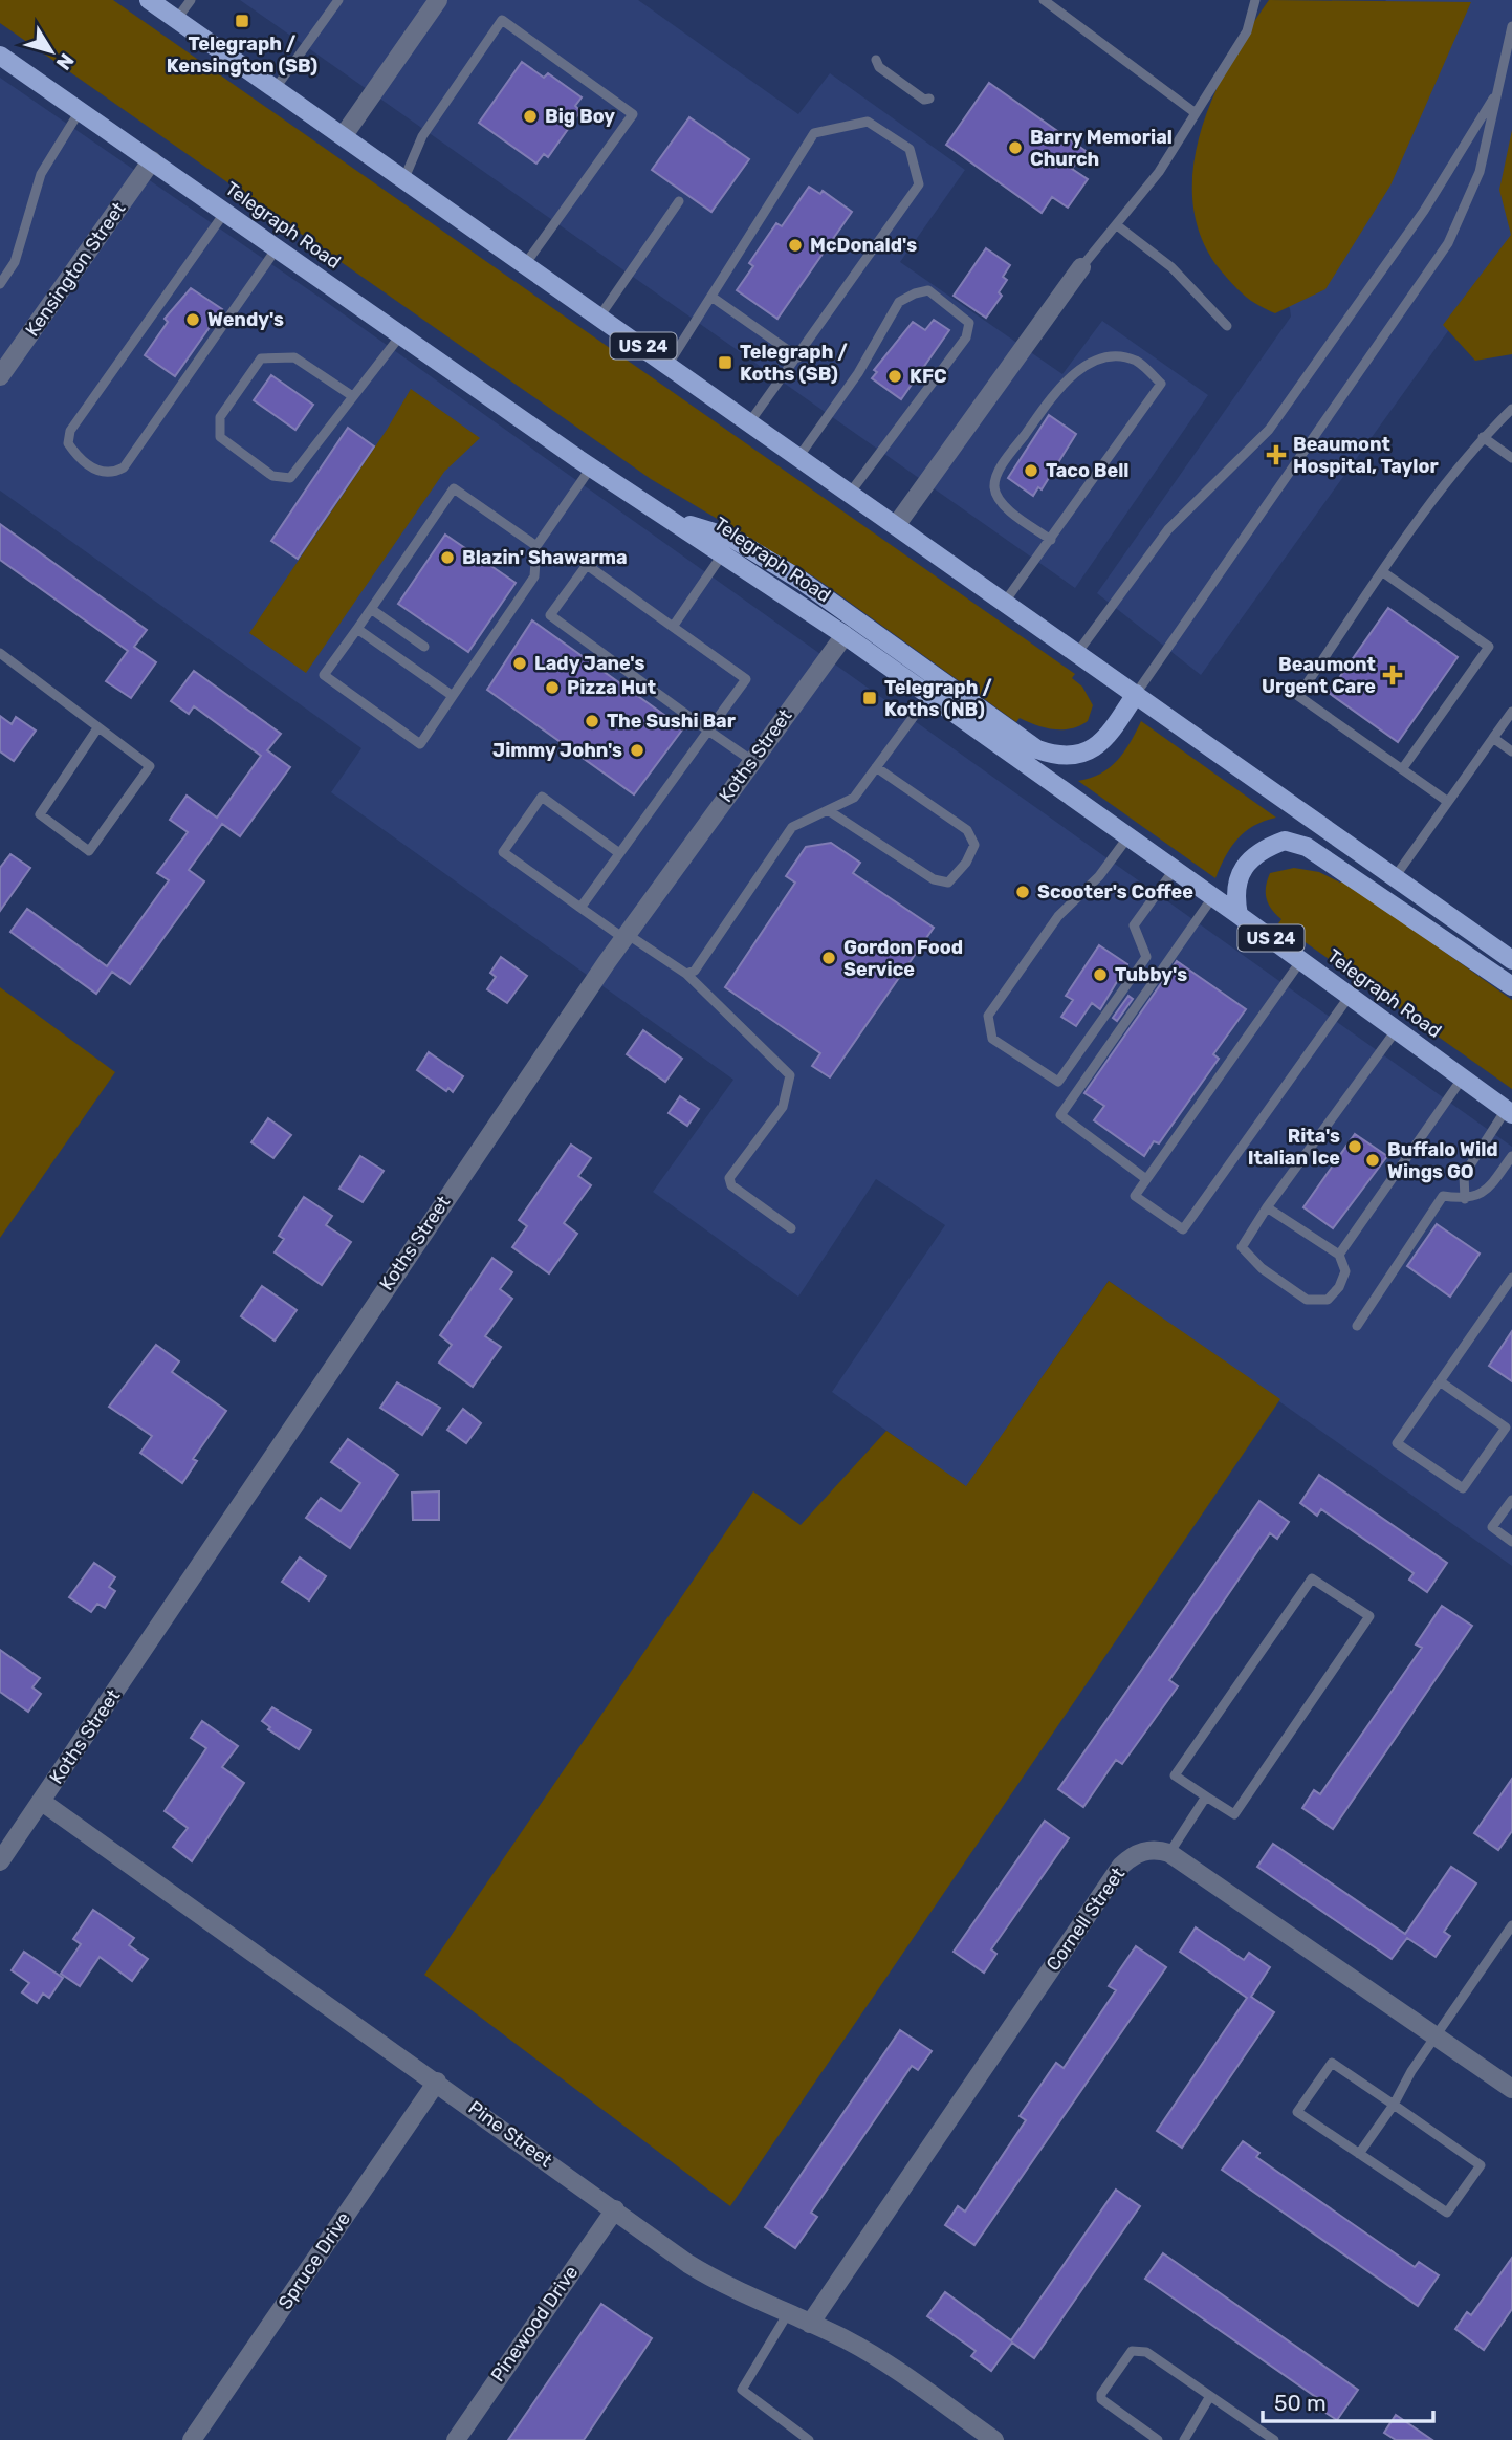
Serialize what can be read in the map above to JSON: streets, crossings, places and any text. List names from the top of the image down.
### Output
{
  "streets": {
    "main road": ["Telegraph Road", "US 24"],
    "street": [
      "Kensington Street",
      "Koths Street",
      "Cornell Street",
      "Pine Street",
      "Spruce Drive",
      "Pinewood Drive"
    ]
  },
  "crossings": [
    ["Telegraph Road", "Kensington Street"],
    ["Telegraph Road", "Koths Street"],
    ["Koths Street", "Pine Street"],
    ["Cornell Street", "Pine Street"],
    ["Pine Street", "Spruce Drive"],
    ["Pine Street", "Pinewood Drive"]
  ],
  "places": {
    "transit": ["Telegraph / Kensington (SB)", "Telegraph / Koths (SB)", "Telegraph / Koths (NB)"],
    "other": [
      "Big Boy",
      "Barry Memorial Church",
      "McDonald's",
      "Wendy's",
      "KFC",
      "Taco Bell",
      "Blazin' Shawarma",
      "Lady Jane's",
      "Pizza Hut",
      "The Sushi Bar",
      "Jimmy John's",
      "Scooter's Coffee",
      "Gordon Food Service",
      "Tubby's",
      "Rita's Italian Ice",
      "Buffalo Wild Wings GO"
    ],
    "health": ["Beaumont Hospital, Taylor", "Beaumont Urgent Care"]
  },
  "scale_bar": "50 m",
  "north": "bottom right"
}
